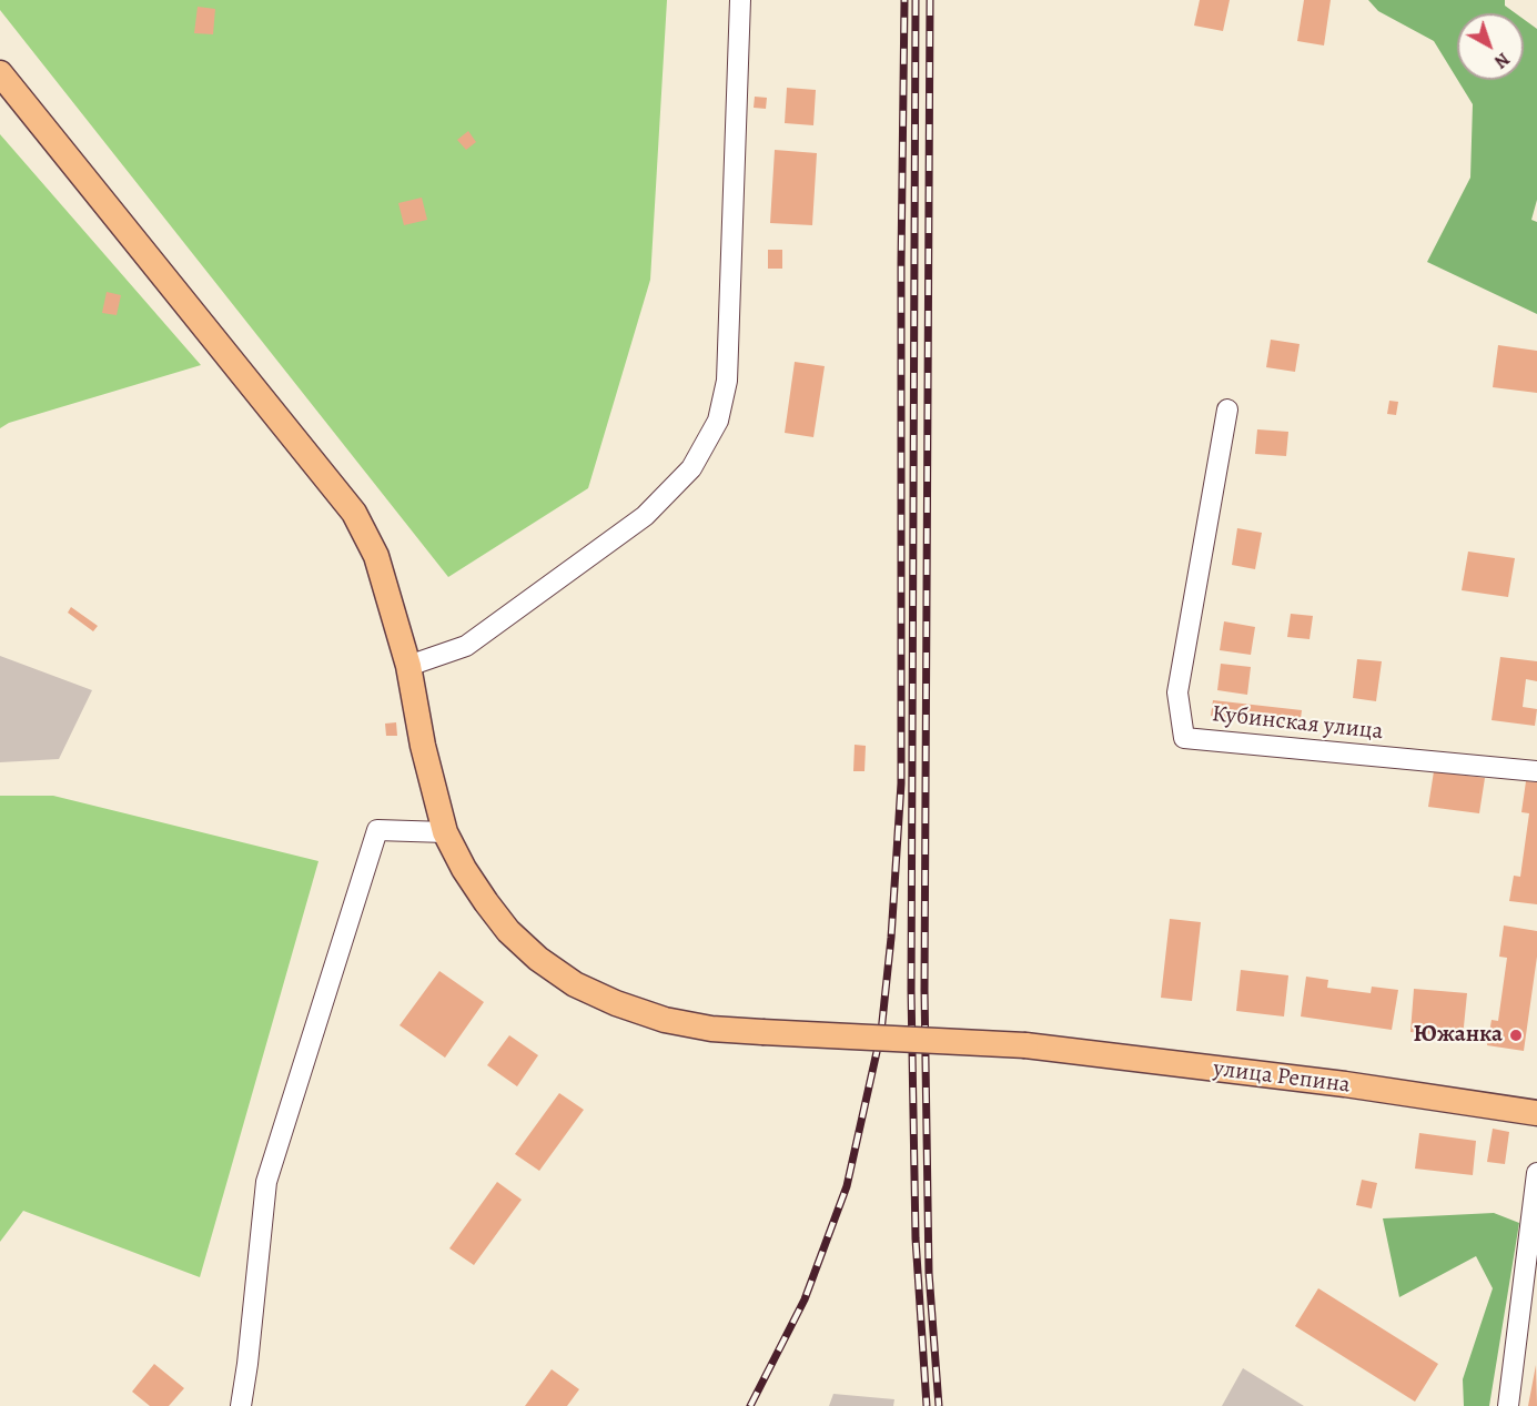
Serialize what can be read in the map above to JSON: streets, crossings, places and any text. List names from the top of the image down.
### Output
{
  "streets": {
    "main road": ["улица Репина"],
    "street": ["Кубинская улица"]
  },
  "places": ["Южанка"],
  "north": "bottom right"
}
